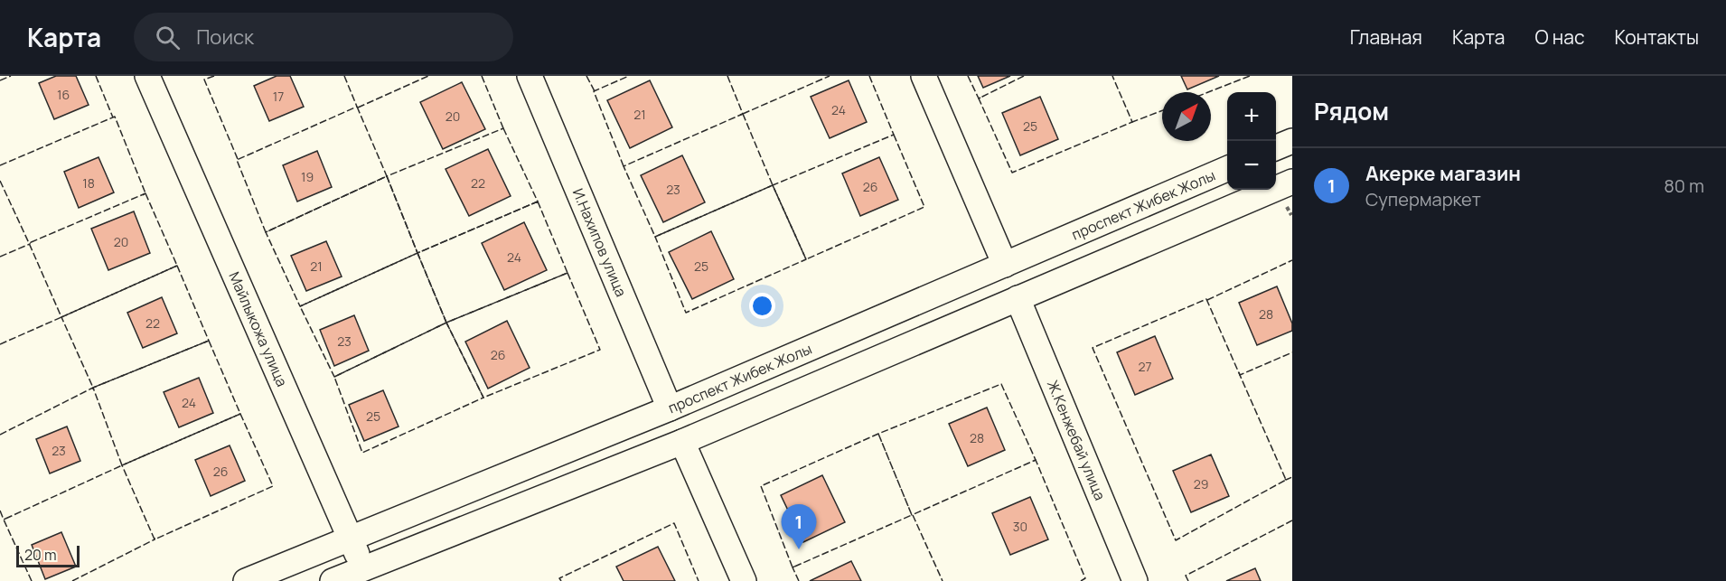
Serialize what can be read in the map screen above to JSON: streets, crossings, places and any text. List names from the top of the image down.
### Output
{
  "streets": {
    "street": [
      "проспект Жибек Жолы",
      "И.Нахипов улица",
      "Майлыкожа улица",
      "Ж.Кенжебай улица"
    ]
  },
  "crossings": [
    ["проспект Жибек Жолы", "И.Нахипов улица"],
    ["проспект Жибек Жолы", "Майлыкожа улица"]
  ],
  "house_numbers": [
    "16",
    "17",
    "24",
    "21",
    "20",
    "25",
    "19",
    "18",
    "22",
    "26",
    "23",
    "20",
    "24",
    "21",
    "25",
    "28",
    "22",
    "23",
    "26",
    "27",
    "24",
    "25",
    "28",
    "23",
    "26",
    "29",
    "30"
  ],
  "scale_bar": "20 m",
  "north": "top right",
  "page": {
    "header": "Карта",
    "search": "Поиск",
    "nav": [
      "Главная",
      "Карта",
      "О нас",
      "Контакты"
    ],
    "heading": "Рядом",
    "map_buttons": ["+", "−"],
    "list": [
      {
        "mark": "1",
        "name": "Акерке магазин",
        "note": "Супермаркет",
        "value": "80 m"
      }
    ],
    "pins": "1",
    "scale": "20 m"
  }
}
